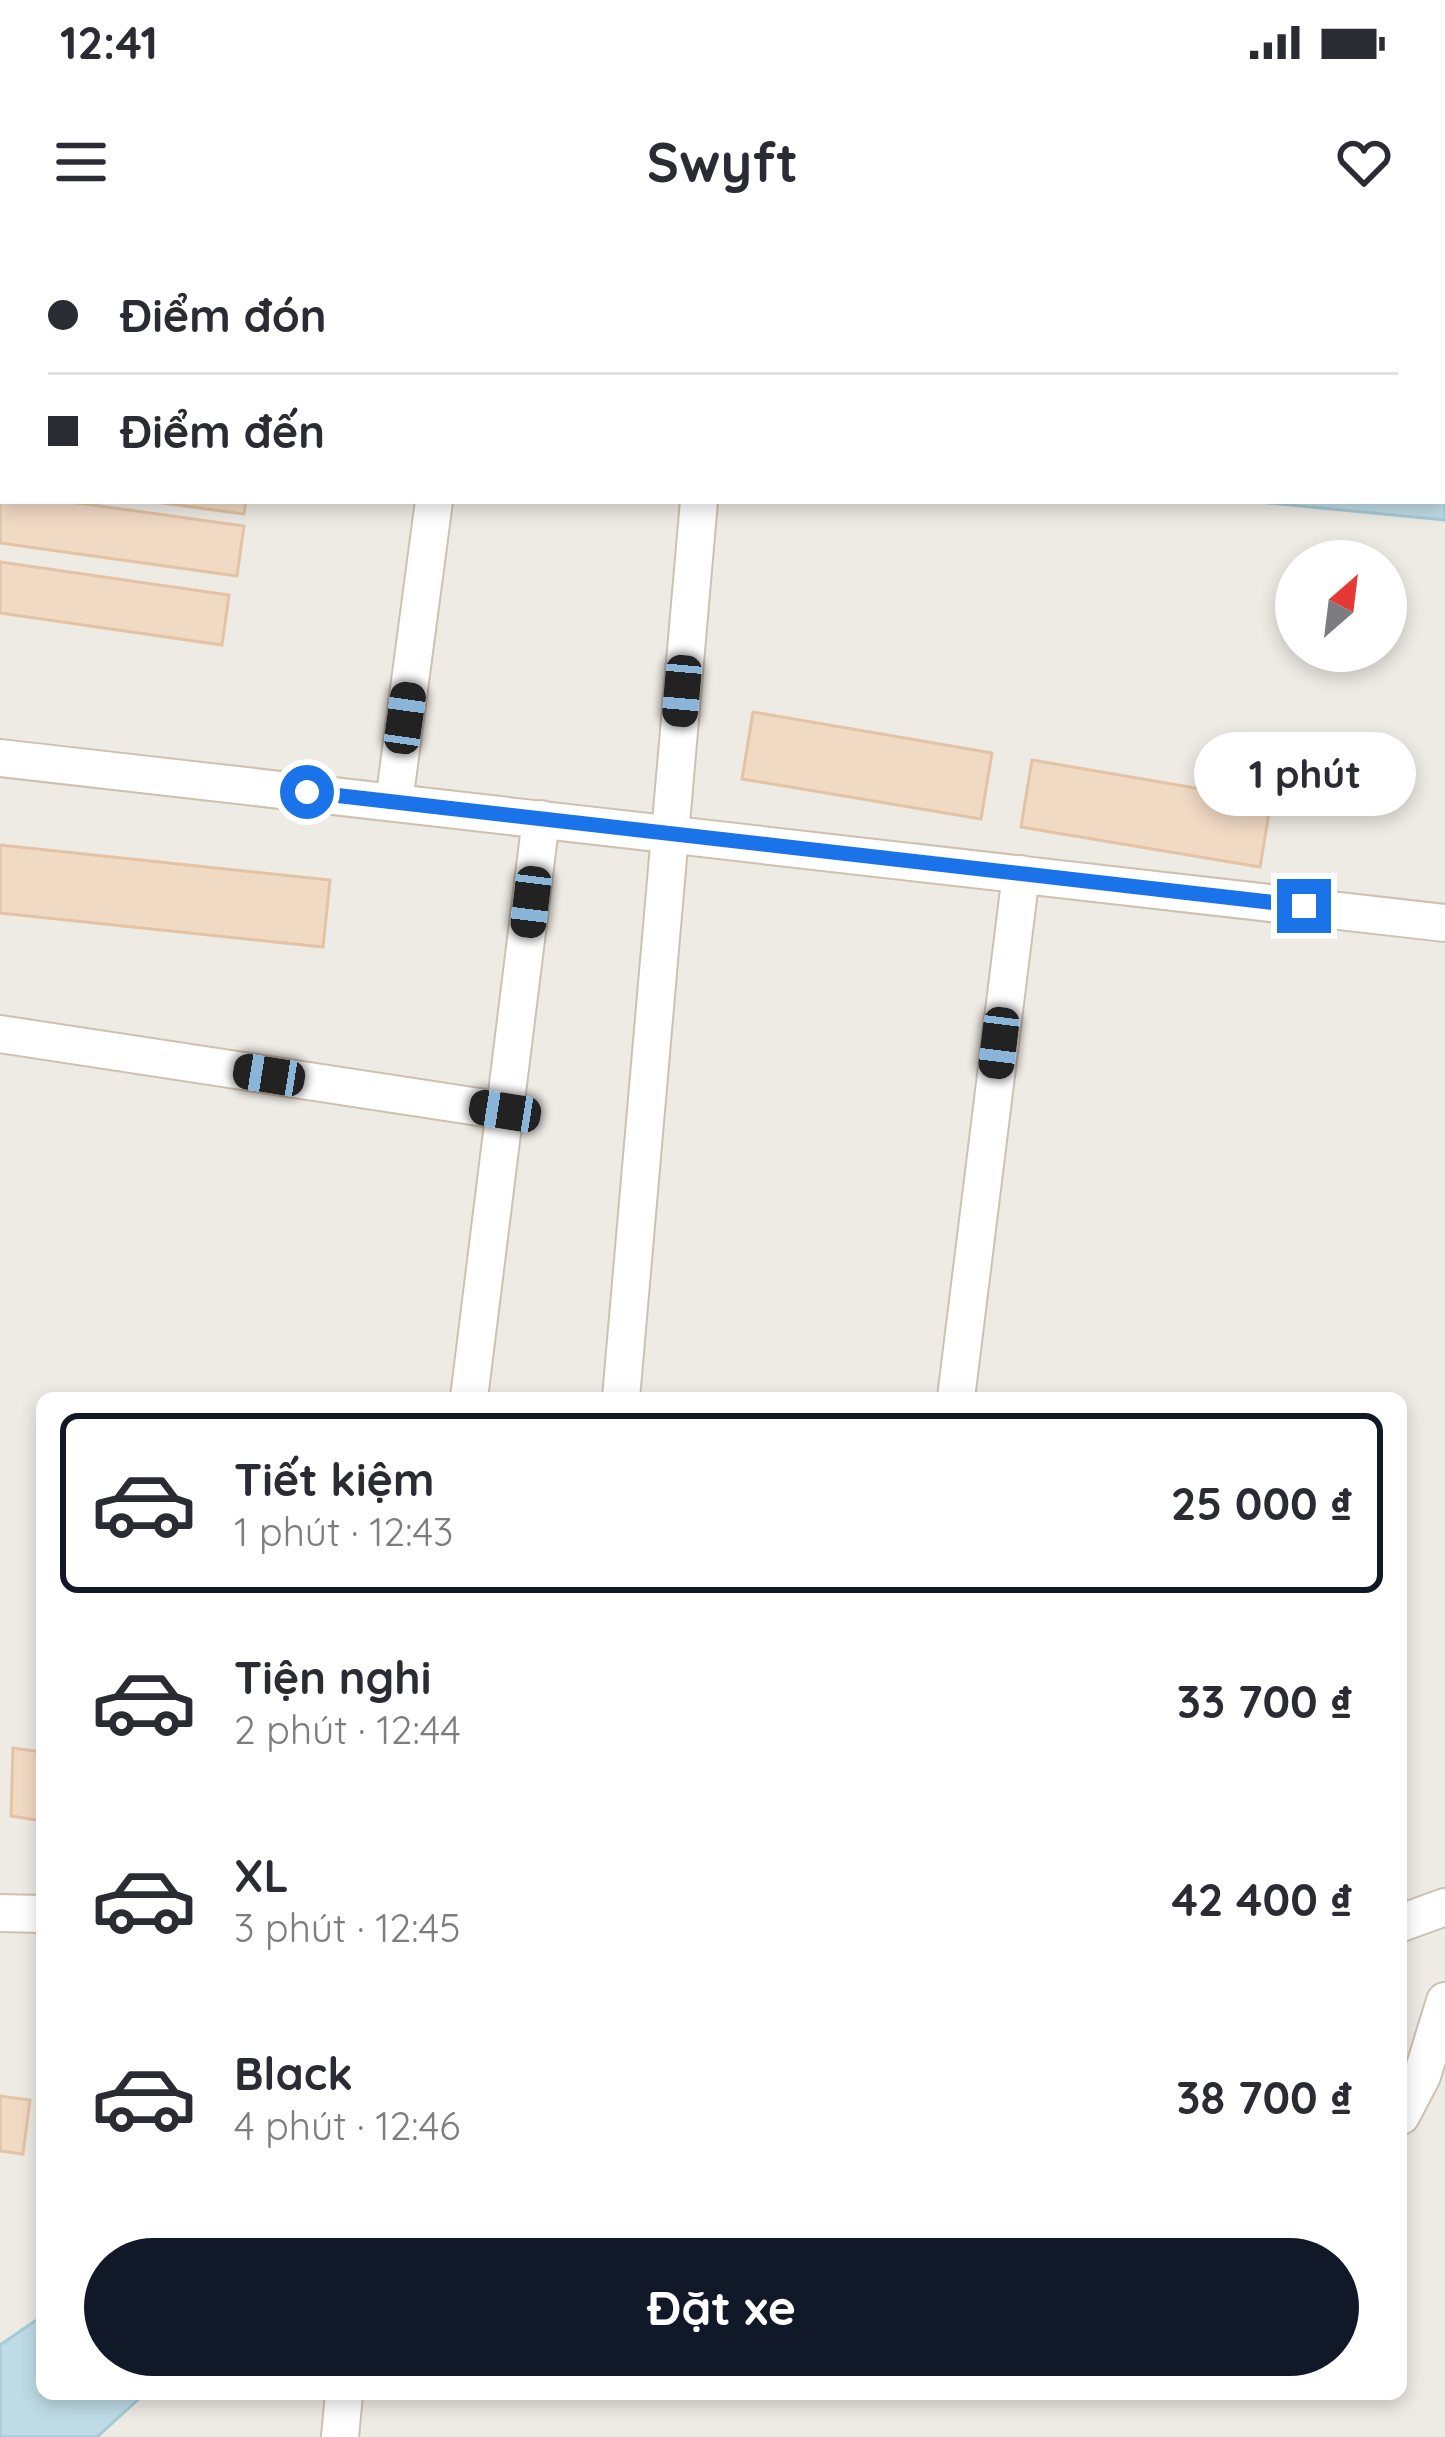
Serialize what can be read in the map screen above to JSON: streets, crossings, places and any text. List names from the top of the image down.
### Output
{
  "north": "top right",
  "page": {
    "status": "12:41",
    "header": "Swyft",
    "banner": ["Điểm đón", "Điểm đến"],
    "bubble": "1 phút",
    "list": [
      {
        "name": "Tiết kiệm",
        "note": "1 phút · 12:43",
        "value": "25 000 ₫"
      },
      {
        "name": "Tiện nghi",
        "note": "2 phút · 12:44",
        "value": "33 700 ₫"
      },
      {
        "name": "XL",
        "note": "3 phút · 12:45",
        "value": "42 400 ₫"
      },
      {
        "name": "Black",
        "note": "4 phút · 12:46",
        "value": "38 700 ₫"
      }
    ],
    "buttons": "Đặt xe"
  }
}
